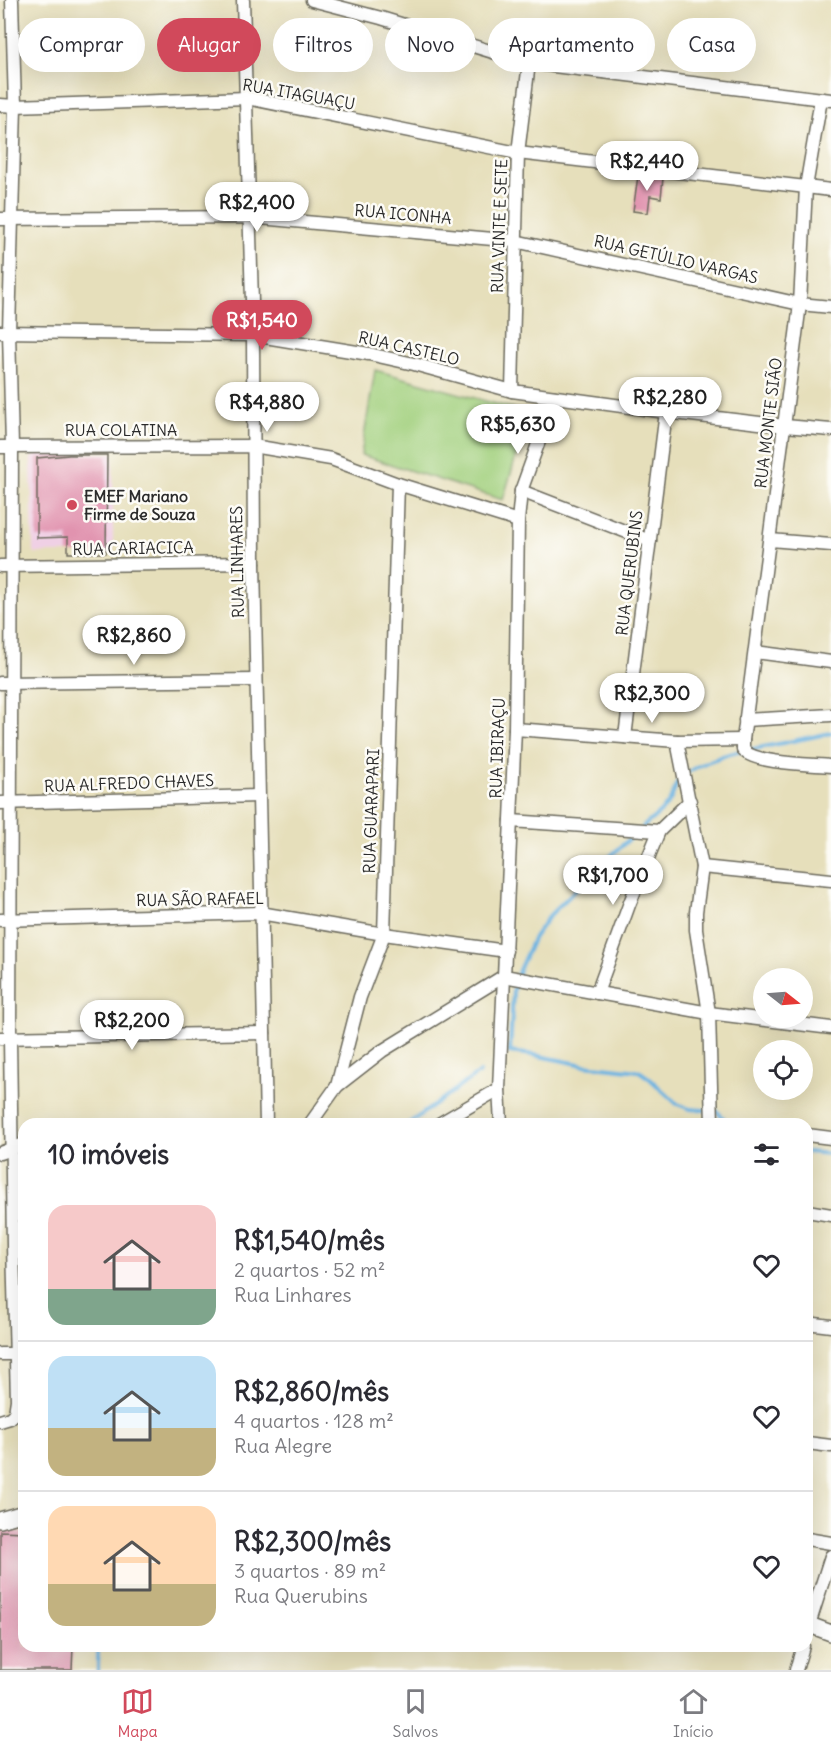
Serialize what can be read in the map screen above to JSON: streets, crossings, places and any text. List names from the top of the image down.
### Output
{
  "streets": {
    "street": [
      "RUA ITAGUAÇU",
      "RUA ICONHA",
      "RUA VINTE E SETE",
      "RUA GETÚLIO VARGAS",
      "RUA CASTELO",
      "RUA MONTE SIÃO",
      "RUA COLATINA",
      "RUA CARIACICA",
      "RUA LINHARES",
      "RUA QUERUBINS",
      "RUA IBIRAÇU",
      "RUA ALFREDO CHAVES",
      "RUA GUARAPARI",
      "RUA SÃO RAFAEL"
    ]
  },
  "crossings": [
    ["RUA ITAGUAÇU", "RUA VINTE E SETE"],
    ["RUA ITAGUAÇU", "RUA MONTE SIÃO"],
    ["RUA ITAGUAÇU", "RUA LINHARES"],
    ["RUA ICONHA", "RUA VINTE E SETE"],
    ["RUA ICONHA", "RUA GETÚLIO VARGAS"],
    ["RUA ICONHA", "RUA LINHARES"],
    ["RUA VINTE E SETE", "RUA GETÚLIO VARGAS"],
    ["RUA VINTE E SETE", "RUA CASTELO"],
    ["RUA GETÚLIO VARGAS", "RUA MONTE SIÃO"],
    ["RUA CASTELO", "RUA MONTE SIÃO"],
    ["RUA CASTELO", "RUA LINHARES"],
    ["RUA CASTELO", "RUA QUERUBINS"],
    ["RUA COLATINA", "RUA LINHARES"],
    ["RUA COLATINA", "RUA IBIRAÇU"],
    ["RUA COLATINA", "RUA GUARAPARI"],
    ["RUA CARIACICA", "RUA LINHARES"],
    ["RUA LINHARES", "RUA ALFREDO CHAVES"],
    ["RUA LINHARES", "RUA SÃO RAFAEL"],
    ["RUA IBIRAÇU", "RUA SÃO RAFAEL"],
    ["RUA GUARAPARI", "RUA SÃO RAFAEL"]
  ],
  "places": ["EMEF Mariano Firme de Souza"],
  "north": "right",
  "page": {
    "chip": [
      "Comprar",
      "Alugar",
      "Filtros",
      "Novo",
      "Apartamento",
      "Casa"
    ],
    "price": [
      "R$2,440",
      "R$2,400",
      "R$1,540",
      "R$2,280",
      "R$4,880",
      "R$5,630",
      "R$2,860",
      "R$2,300",
      "R$1,700",
      "R$2,200"
    ],
    "heading": "10 imóveis",
    "list": [
      {
        "name": "R$1,540/mês",
        "note": "2 quartos · 52 m² · Rua Linhares"
      },
      {
        "name": "R$2,860/mês",
        "note": "4 quartos · 128 m² · Rua Alegre"
      },
      {
        "name": "R$2,300/mês",
        "note": "3 quartos · 89 m² · Rua Querubins"
      }
    ],
    "tabs": ["Mapa", "Salvos", "Início"]
  }
}
